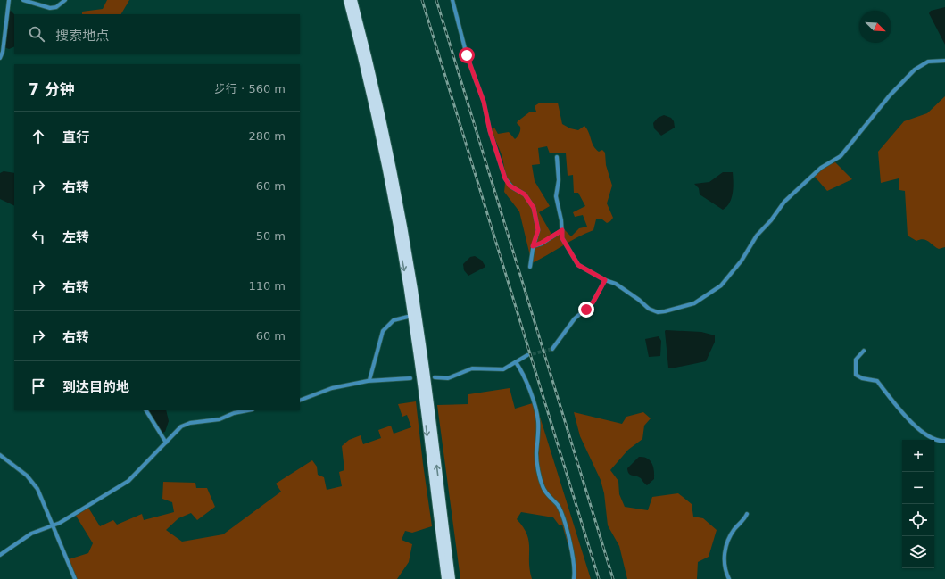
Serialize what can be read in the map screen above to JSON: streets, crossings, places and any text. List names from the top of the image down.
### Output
{
  "north": "bottom right",
  "page": {
    "search": "搜索地点",
    "heading": ["7 分钟", "步行 · 560 m"],
    "list": [
      ["直行", "280 m"],
      ["右转", "60 m"],
      ["左转", "50 m"],
      ["右转", "110 m"],
      ["右转", "60 m"],
      "到达目的地"
    ],
    "map_buttons": ["+", "−"]
  }
}
